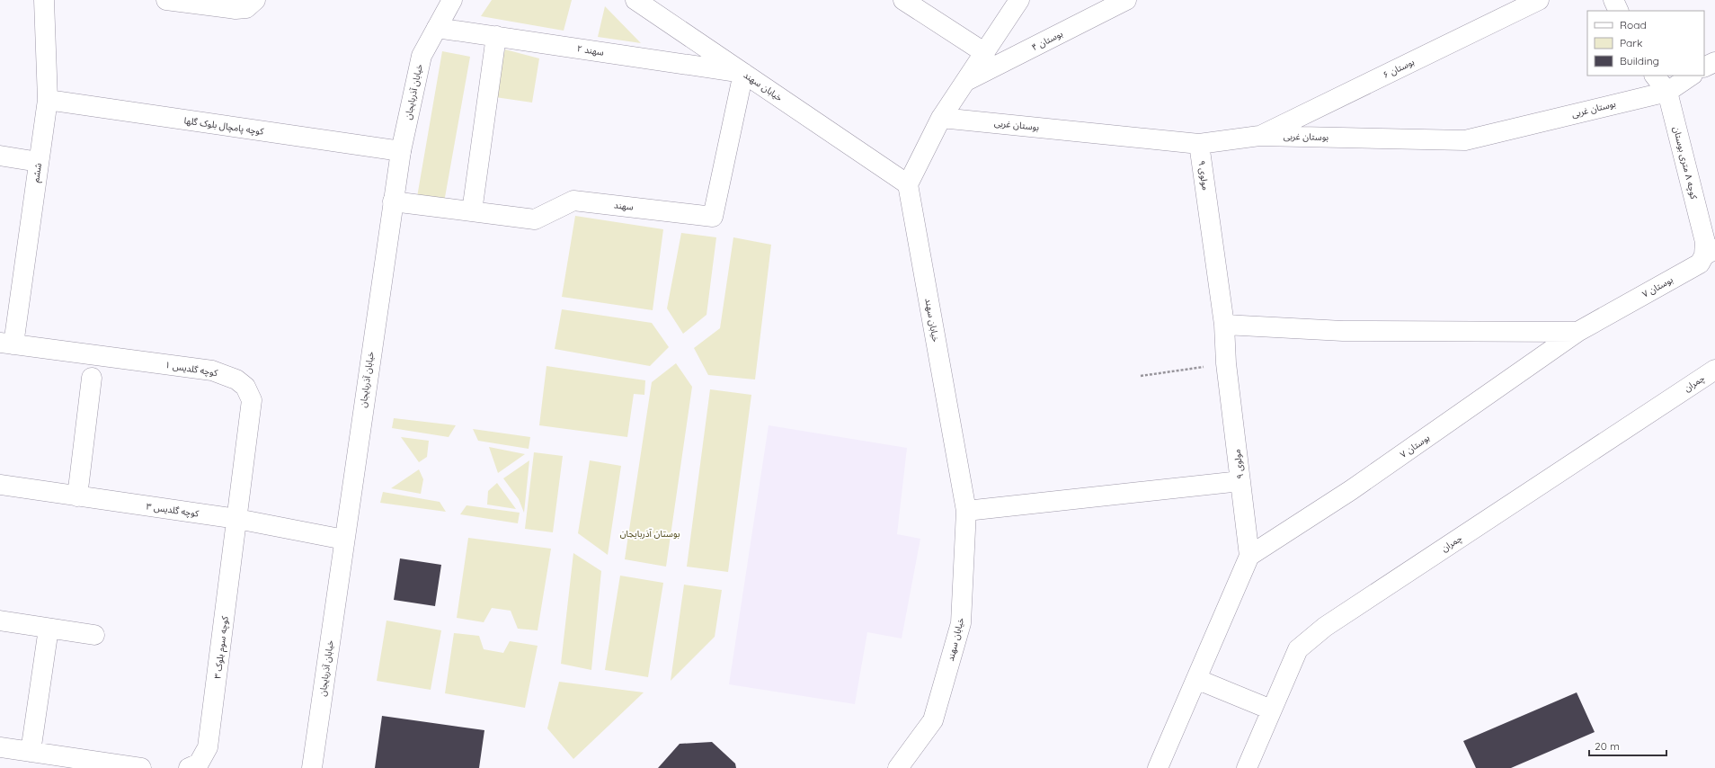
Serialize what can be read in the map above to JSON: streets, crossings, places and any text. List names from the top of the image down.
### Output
{
  "streets": {
    "street": [
      "بوستان ۴",
      "سهند ۲",
      "بوستان ۶",
      "خیابان سهند",
      "خیابان آذربایجان",
      "بوستان غربی",
      "کوچه پامچال بلوک گلها",
      "کوچه ۸ متری بوستان",
      "ششم",
      "مولوی ۹",
      "سهند",
      "بوستان ۷",
      "کوچه گلدیس ۱",
      "چمران",
      "کوچه گلدیس ۳",
      "کوچه سوم بلوک ۳"
    ]
  },
  "crossings": [
    ["سهند ۲", "خیابان سهند"],
    ["سهند ۲", "خیابان آذربایجان"],
    ["سهند ۲", "سهند"],
    ["بوستان ۶", "بوستان غربی"],
    ["خیابان سهند", "سهند"],
    ["خیابان آذربایجان", "کوچه پامچال بلوک گلها"],
    ["خیابان آذربایجان", "سهند"],
    ["خیابان آذربایجان", "کوچه گلدیس ۳"],
    ["بوستان غربی", "کوچه ۸ متری بوستان"],
    ["بوستان غربی", "مولوی ۹"],
    ["کوچه پامچال بلوک گلها", "ششم"],
    ["کوچه ۸ متری بوستان", "بوستان ۷"],
    ["ششم", "کوچه گلدیس ۱"],
    ["مولوی ۹", "بوستان ۷"],
    ["کوچه گلدیس ۱", "کوچه گلدیس ۳"],
    ["کوچه گلدیس ۱", "کوچه سوم بلوک ۳"],
    ["کوچه گلدیس ۳", "کوچه سوم بلوک ۳"]
  ],
  "parks": ["بوستان آذربایجان"],
  "legend": ["Road", "Park", "Building"],
  "scale_bar": "20 m"
}
